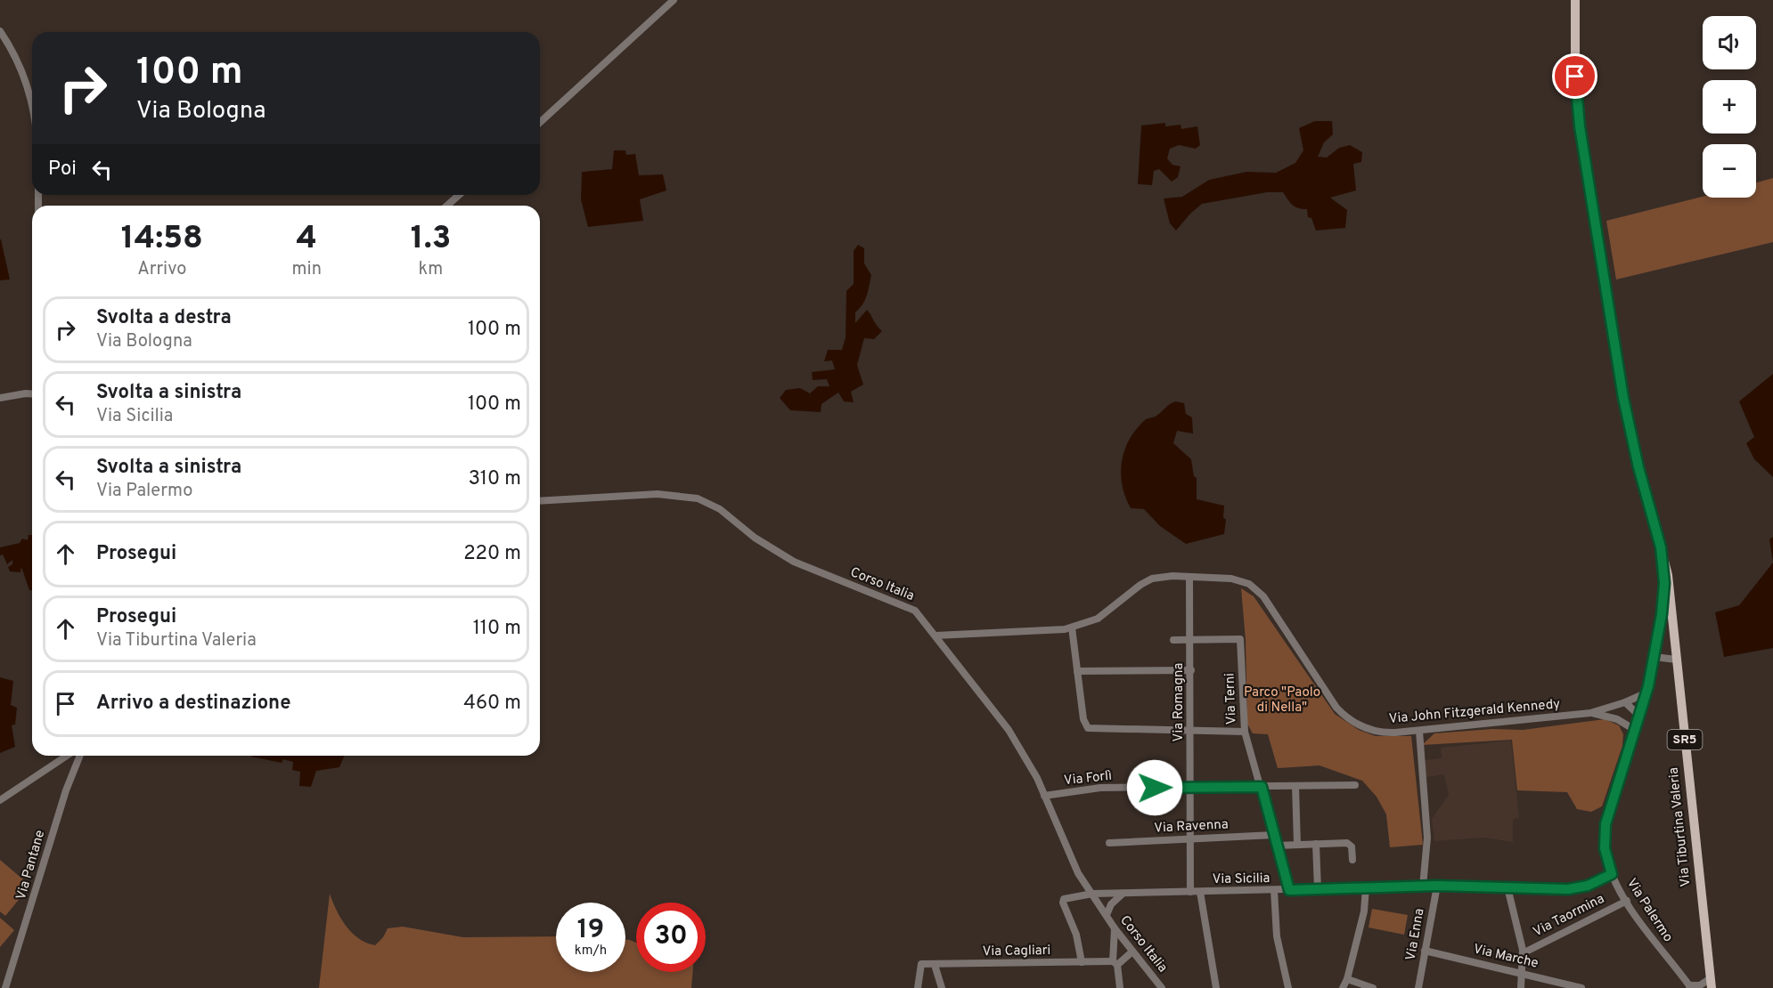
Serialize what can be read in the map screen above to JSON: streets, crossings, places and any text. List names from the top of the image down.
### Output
{
  "streets": {
    "main road": ["SR5", "Via Tiburtina Valeria"],
    "street": [
      "Corso Italia",
      "Via Terni",
      "Via Romagna",
      "Via John Fitzgerald Kennedy",
      "Via Forlì",
      "Via Ravenna",
      "Via Pantane",
      "Via Sicilia",
      "Via Palermo",
      "Via Taormina",
      "Via Enna",
      "Via Cagliari",
      "Via Marche"
    ]
  },
  "crossings": [
    ["Corso Italia", "Via John Fitzgerald Kennedy"],
    ["Corso Italia", "Via Forlì"],
    ["Corso Italia", "Via Sicilia"],
    ["Via Terni", "Via Romagna"],
    ["Via Terni", "Via Forlì"],
    ["Via Terni", "Via Ravenna"],
    ["Via Terni", "Via Sicilia"],
    ["Via Romagna", "Via John Fitzgerald Kennedy"],
    ["Via Romagna", "Via Forlì"],
    ["Via Romagna", "Via Ravenna"],
    ["Via Romagna", "Via Sicilia"],
    ["Via John Fitzgerald Kennedy", "Via Palermo"],
    ["Via Tiburtina Valeria", "Via Palermo"],
    ["Via Sicilia", "Via Palermo"],
    ["Via Sicilia", "Via Enna"],
    ["Via Sicilia", "Via Cagliari"],
    ["Via Palermo", "Via Taormina"],
    ["Via Enna", "Via Marche"]
  ],
  "parks": ["Parco \"Paolo di Nella\""],
  "page": {
    "map_buttons": ["+", "−"],
    "turn": ["100 m", "Via Bologna"],
    "then": "Poi",
    "eta": [
      "14:58",
      "Arrivo",
      "4",
      "min",
      "1.3",
      "km"
    ],
    "list": [
      {
        "name": "Svolta a destra",
        "note": "Via Bologna",
        "value": "100 m"
      },
      {
        "name": "Svolta a sinistra",
        "note": "Via Sicilia",
        "value": "100 m"
      },
      {
        "name": "Svolta a sinistra",
        "note": "Via Palermo",
        "value": "310 m"
      },
      {
        "name": "Prosegui",
        "value": "220 m"
      },
      {
        "name": "Prosegui",
        "note": "Via Tiburtina Valeria",
        "value": "110 m"
      },
      {
        "name": "Arrivo a destinazione",
        "value": "460 m"
      }
    ],
    "speed": "19 km/h",
    "limit": "30"
  }
}
